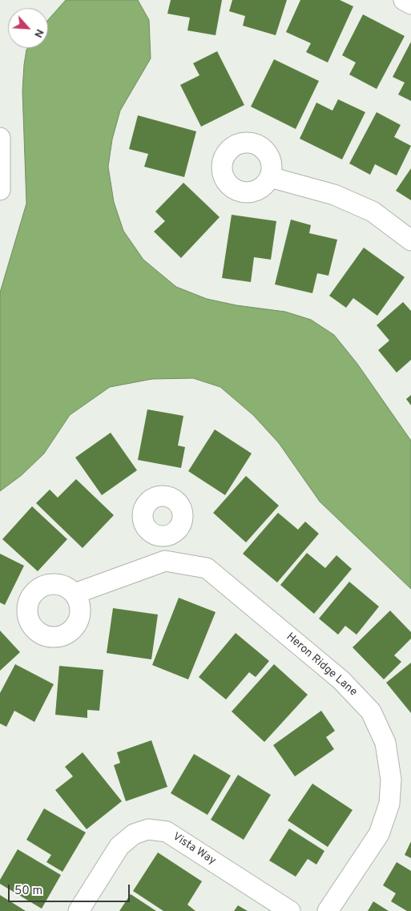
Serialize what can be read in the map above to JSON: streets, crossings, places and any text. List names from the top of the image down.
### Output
{
  "streets": {
    "street": ["Heron Ridge Lane", "Vista Way"]
  },
  "scale_bar": "50 m",
  "north": "bottom right"
}
